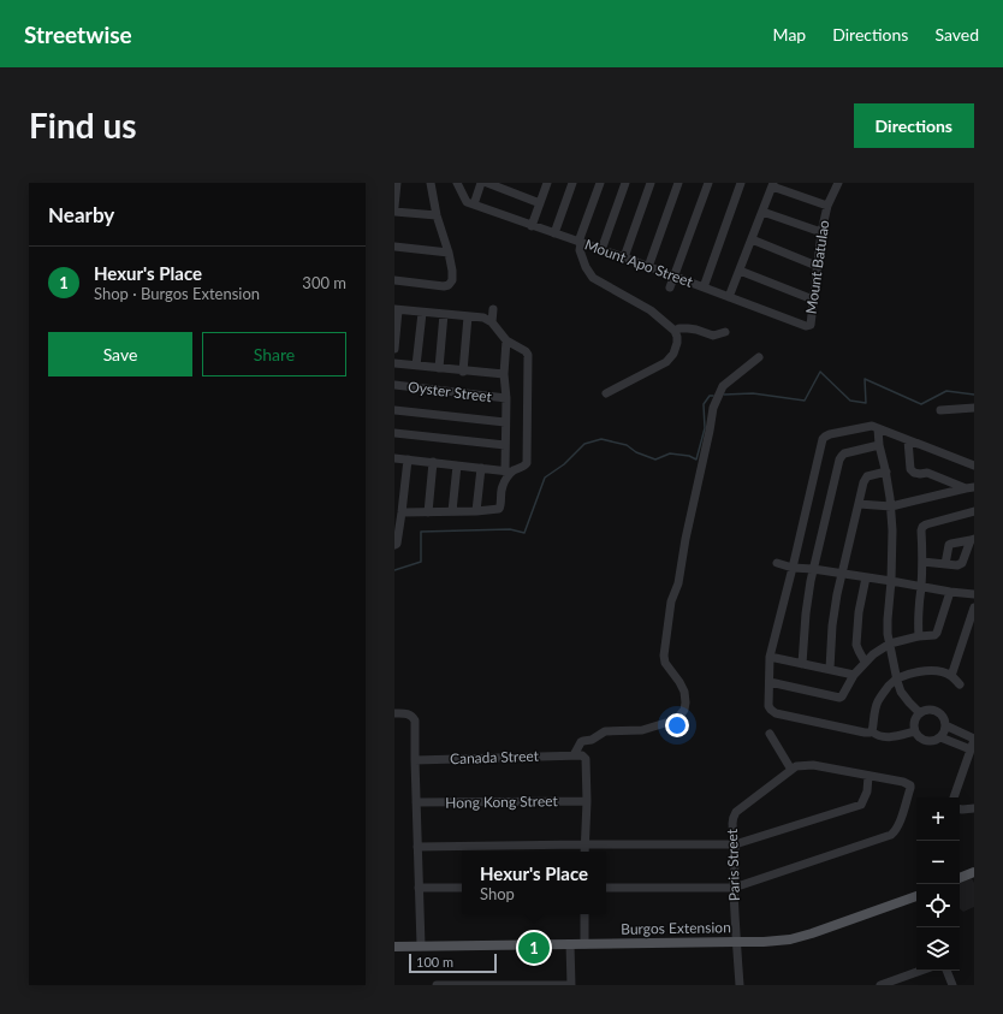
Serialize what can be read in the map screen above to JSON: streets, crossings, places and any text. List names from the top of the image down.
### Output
{
  "streets": {
    "main road": ["Burgos Extension"],
    "street": [
      "Mount Apo Street",
      "Mount Batulao",
      "Oyster Street",
      "Canada Street",
      "Hong Kong Street",
      "Paris Street"
    ]
  },
  "crossings": [
    ["Mount Apo Street", "Mount Batulao"],
    ["Paris Street", "Burgos Extension"]
  ],
  "scale_bar": "100 m",
  "page": {
    "header": "Streetwise",
    "nav": ["Map", "Directions", "Saved"],
    "buttons": [
      "Directions",
      ["Save", "Share"]
    ],
    "title": "Find us",
    "heading": "Nearby",
    "list": [
      {
        "mark": "1",
        "name": "Hexur's Place",
        "note": "Shop · Burgos Extension",
        "value": "300 m"
      }
    ],
    "map_buttons": ["+", "−"],
    "popup": ["Hexur's Place", "Shop"],
    "pins": "1",
    "scale": "100 m"
  }
}
